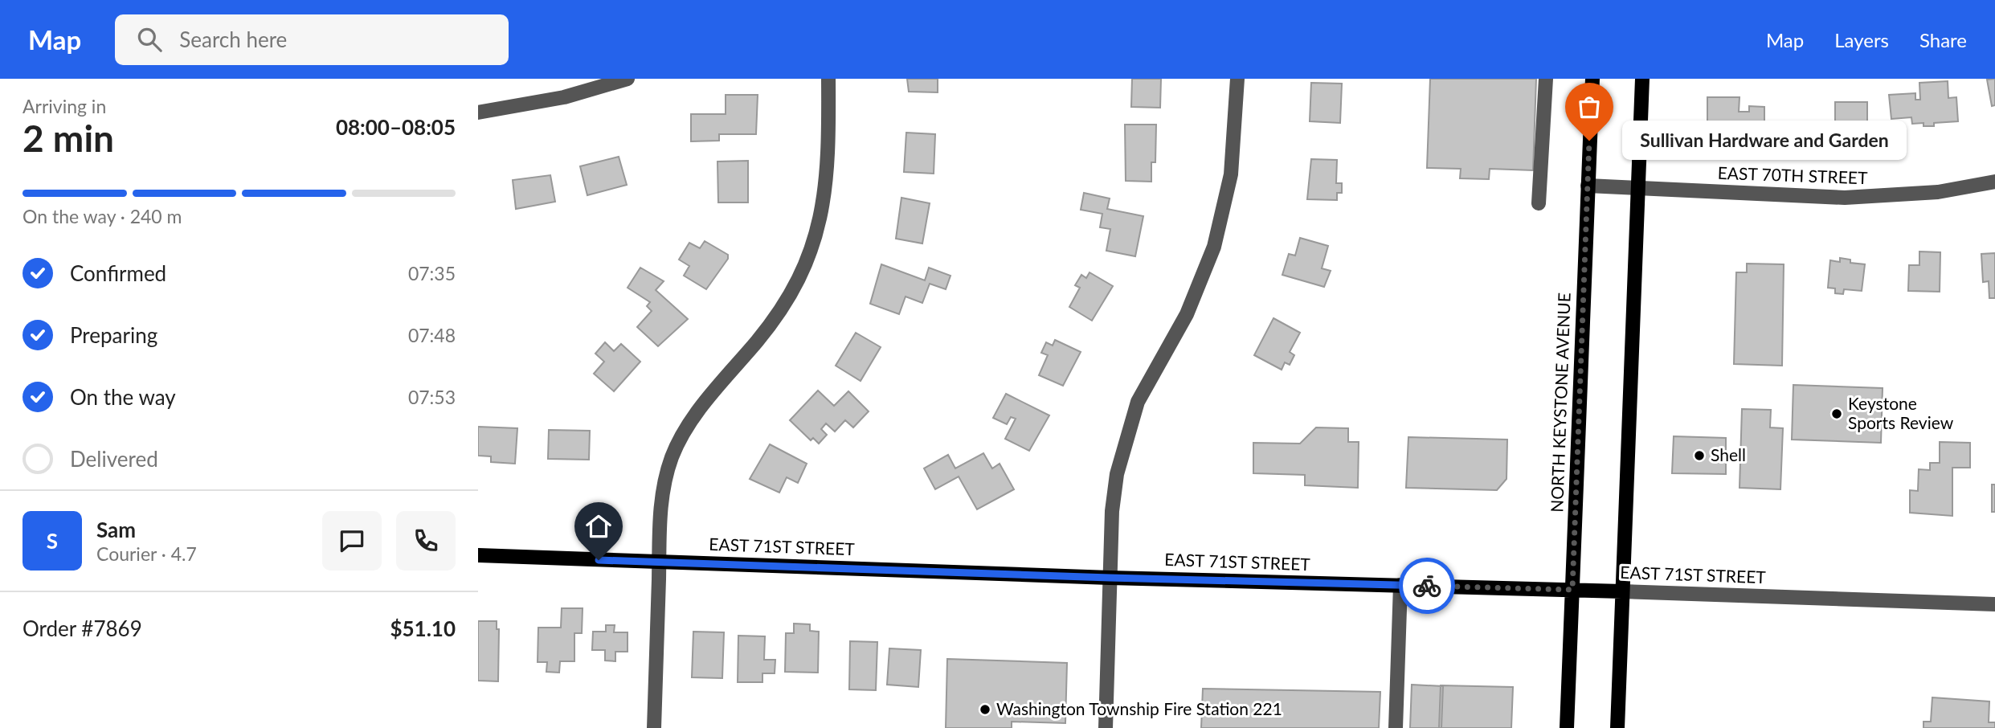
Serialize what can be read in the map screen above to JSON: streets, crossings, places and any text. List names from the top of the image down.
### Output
{
  "streets": {
    "main road": ["NORTH KEYSTONE AVENUE", "EAST 71ST STREET"],
    "street": ["EAST 70TH STREET"]
  },
  "crossings": [
    ["EAST 70TH STREET", "NORTH KEYSTONE AVENUE"],
    ["NORTH KEYSTONE AVENUE", "EAST 71ST STREET"]
  ],
  "places": [
    "Sullivan Hardware and Garden",
    "Keystone Sports Review",
    "Shell",
    "Washington Township Fire Station 221"
  ],
  "page": {
    "header": "Map",
    "search": "Search here",
    "nav": ["Map", "Layers", "Share"],
    "heading": ["2 min", "Arriving in", "08:00–08:05"],
    "panel": [
      "Sam",
      "Courier · 4.7",
      "Order #7869",
      "$51.10"
    ],
    "bubble": "Sullivan Hardware and Garden",
    "bar": "On the way · 240 m",
    "list": [
      ["Confirmed", "07:35"],
      ["Preparing", "07:48"],
      ["On the way", "07:53"],
      "Delivered"
    ],
    "round": "S"
  }
}
